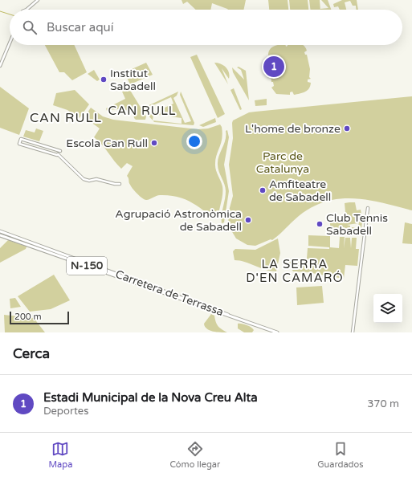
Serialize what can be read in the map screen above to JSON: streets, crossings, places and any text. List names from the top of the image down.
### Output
{
  "streets": {
    "main road": ["N-150", "Carretera de Terrassa"]
  },
  "districts": ["CAN RULL", "CAN RULL", "LA SERRA D'EN CAMARÓ"],
  "parks": ["Parc de Catalunya"],
  "places": [
    "Institut Sabadell",
    "L'home de bronze",
    "Escola Can Rull",
    "Amfiteatre de Sabadell",
    "Agrupació Astronòmica de Sabadell",
    "Club Tennis Sabadell"
  ],
  "scale_bar": "200 m",
  "page": {
    "search": "Buscar aquí",
    "pins": "1",
    "scale": "200 m",
    "heading": "Cerca",
    "list": [
      {
        "mark": "1",
        "name": "Estadi Municipal de la Nova Creu Alta",
        "note": "Deportes",
        "value": "370 m"
      }
    ],
    "nav": ["Mapa", "Cómo llegar", "Guardados"]
  }
}
